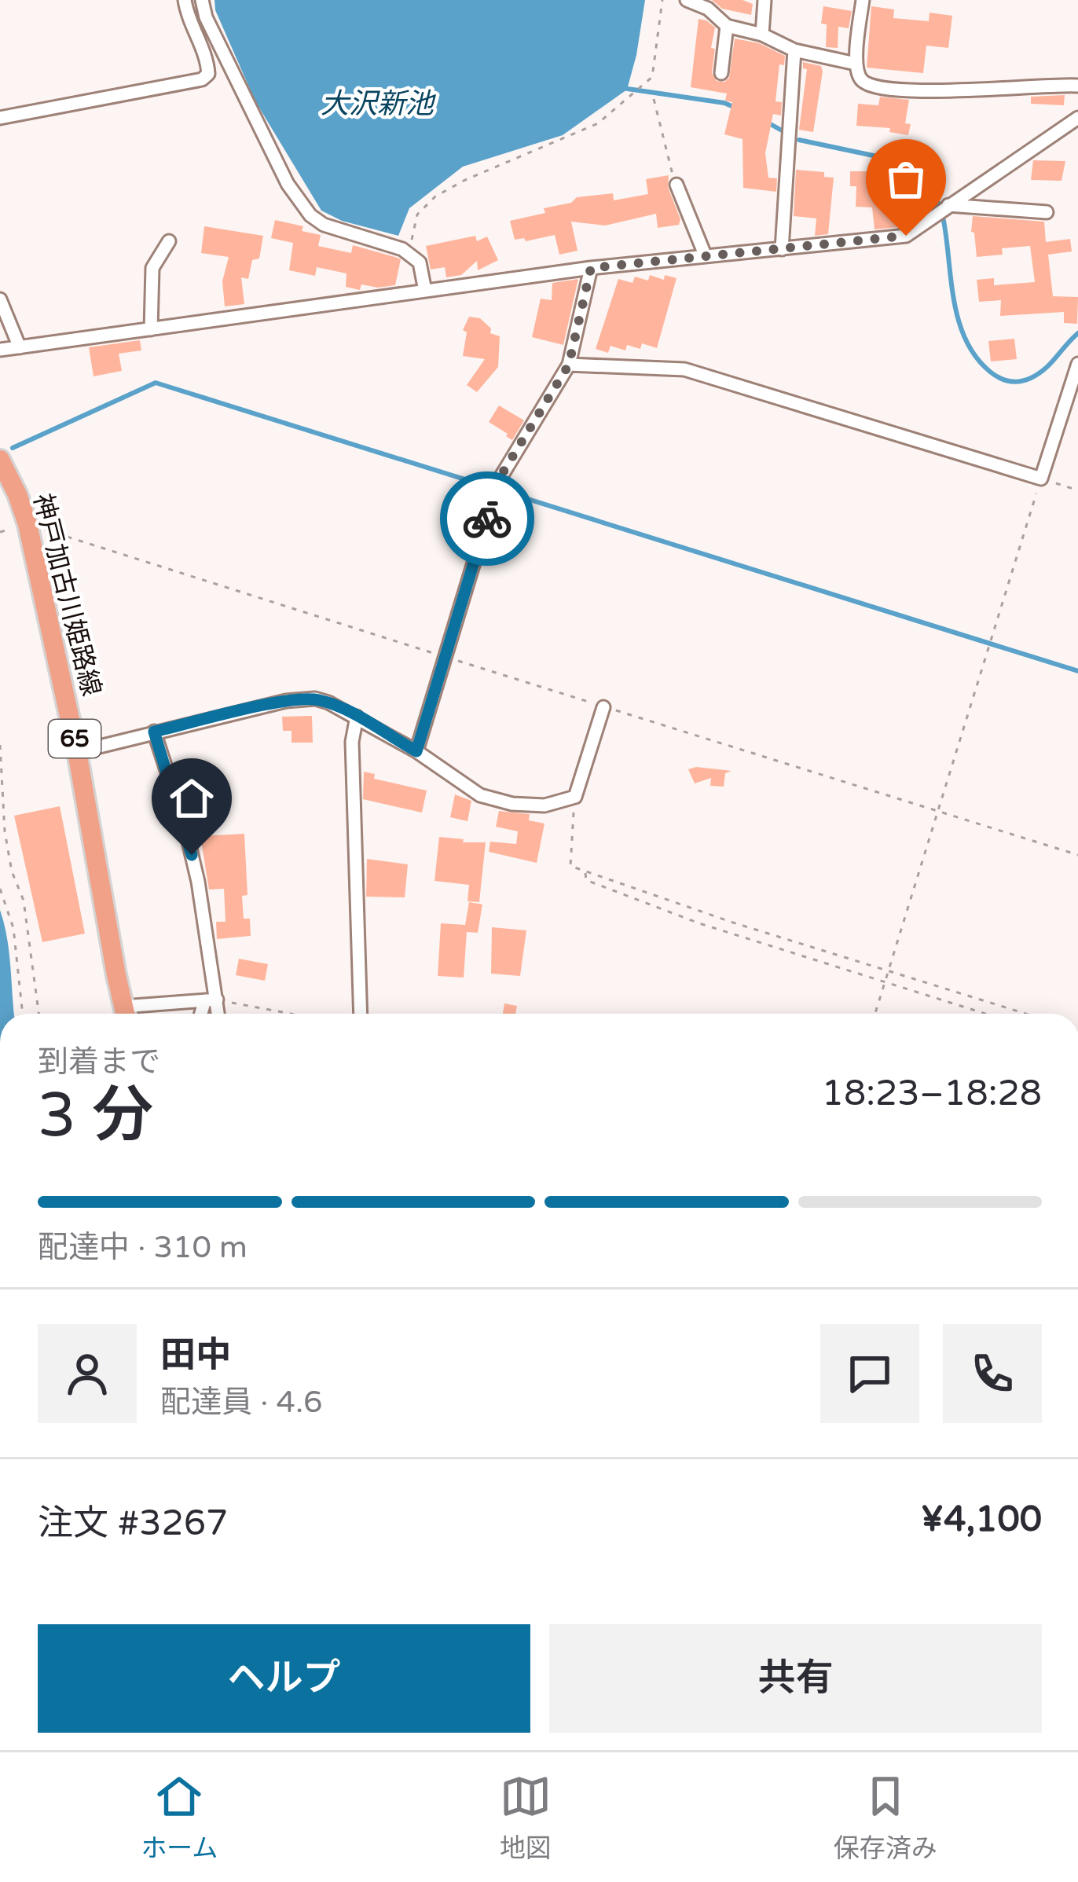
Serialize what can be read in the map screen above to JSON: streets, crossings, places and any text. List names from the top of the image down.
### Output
{
  "streets": {
    "main road": ["神戸加古川姫路線", "65"]
  },
  "water": ["大沢新池"],
  "page": {
    "heading": ["3 分", "到着まで", "18:23–18:28"],
    "panel": [
      "田中",
      "配達員 · 4.6",
      "注文 #3267",
      "¥4,100"
    ],
    "bar": "配達中 · 310 m",
    "buttons": ["ヘルプ", "共有"],
    "tabs": ["ホーム", "地図", "保存済み"]
  }
}
